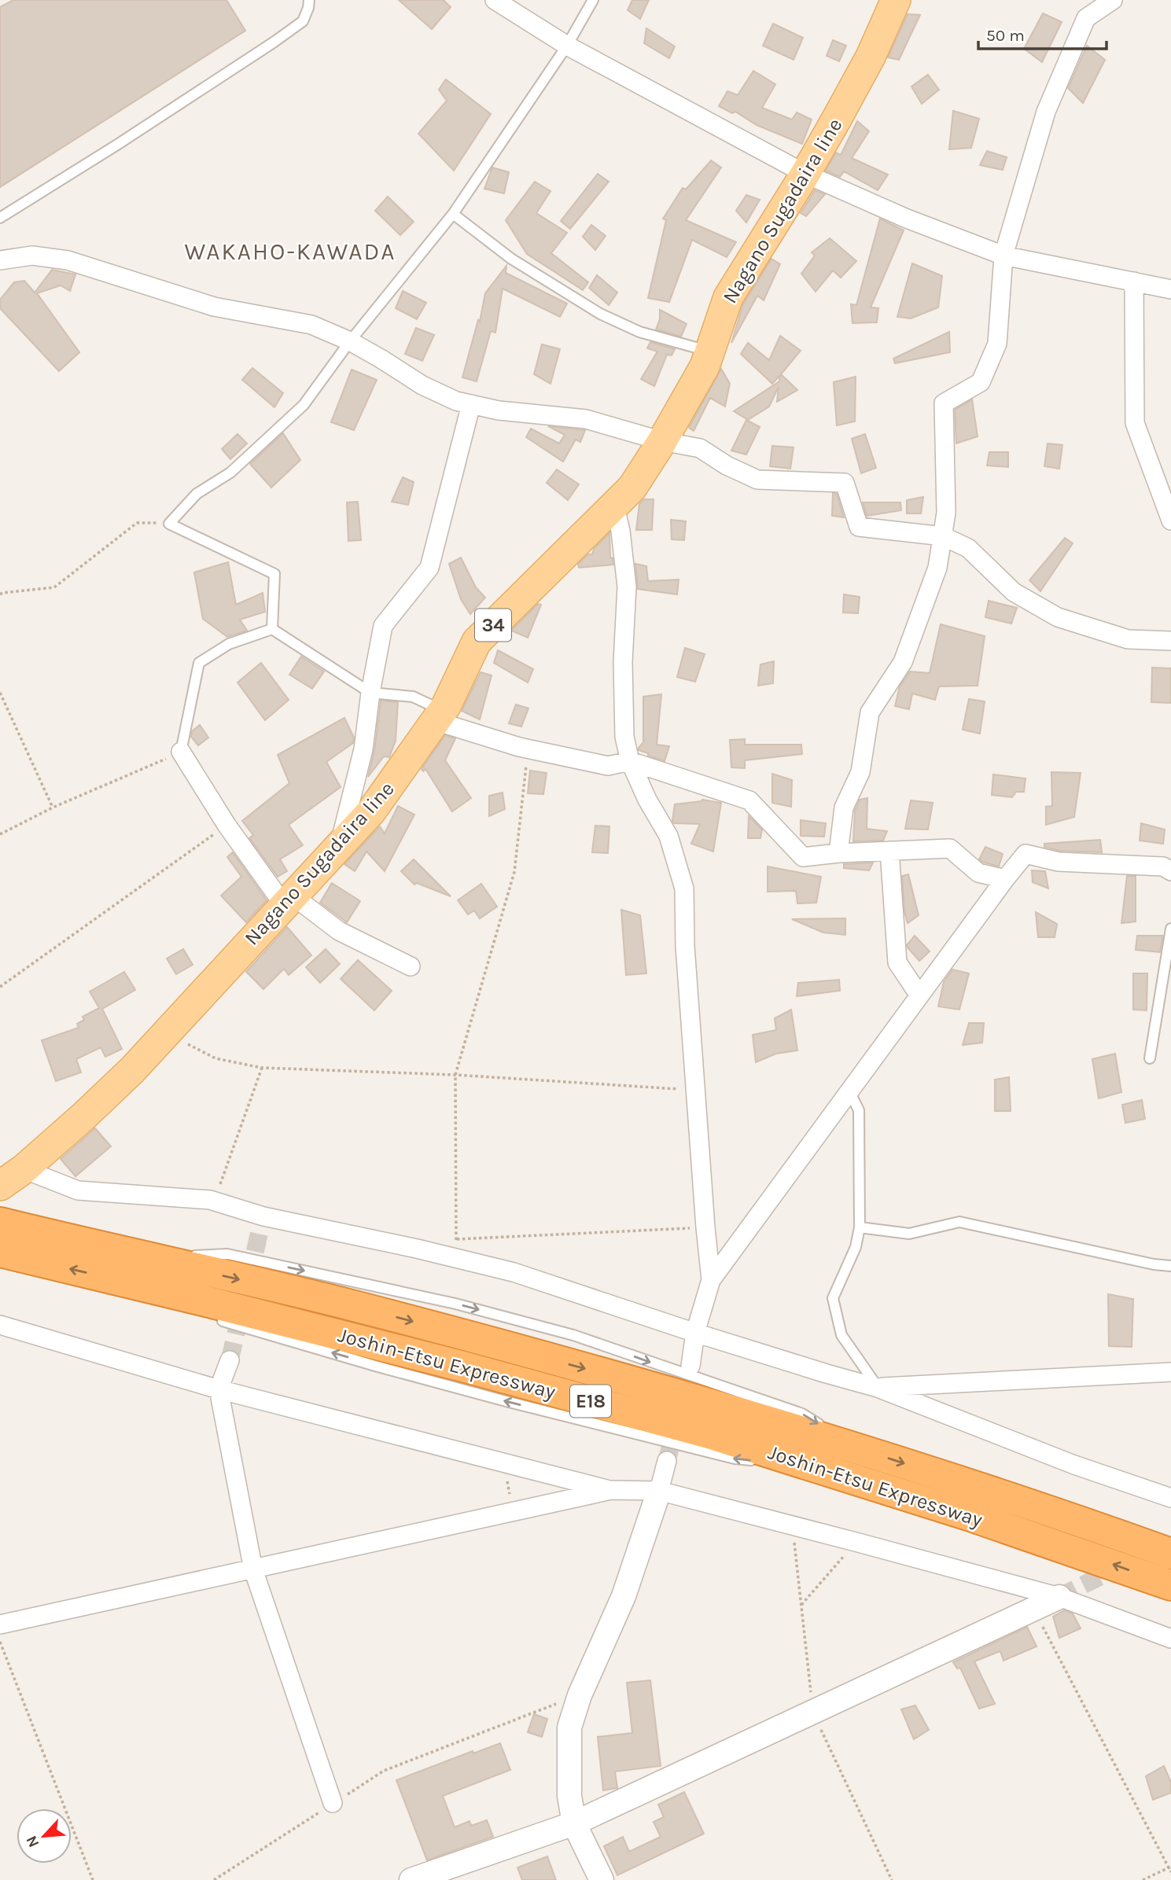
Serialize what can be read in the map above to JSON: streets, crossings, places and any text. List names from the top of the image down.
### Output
{
  "streets": {
    "highway": ["Joshin-Etsu Expressway", "E18"],
    "main road": ["Nagano Sugadaira line", "34"]
  },
  "districts": ["WAKAHO-KAWADA"],
  "scale_bar": "50 m",
  "north": "bottom left"
}
